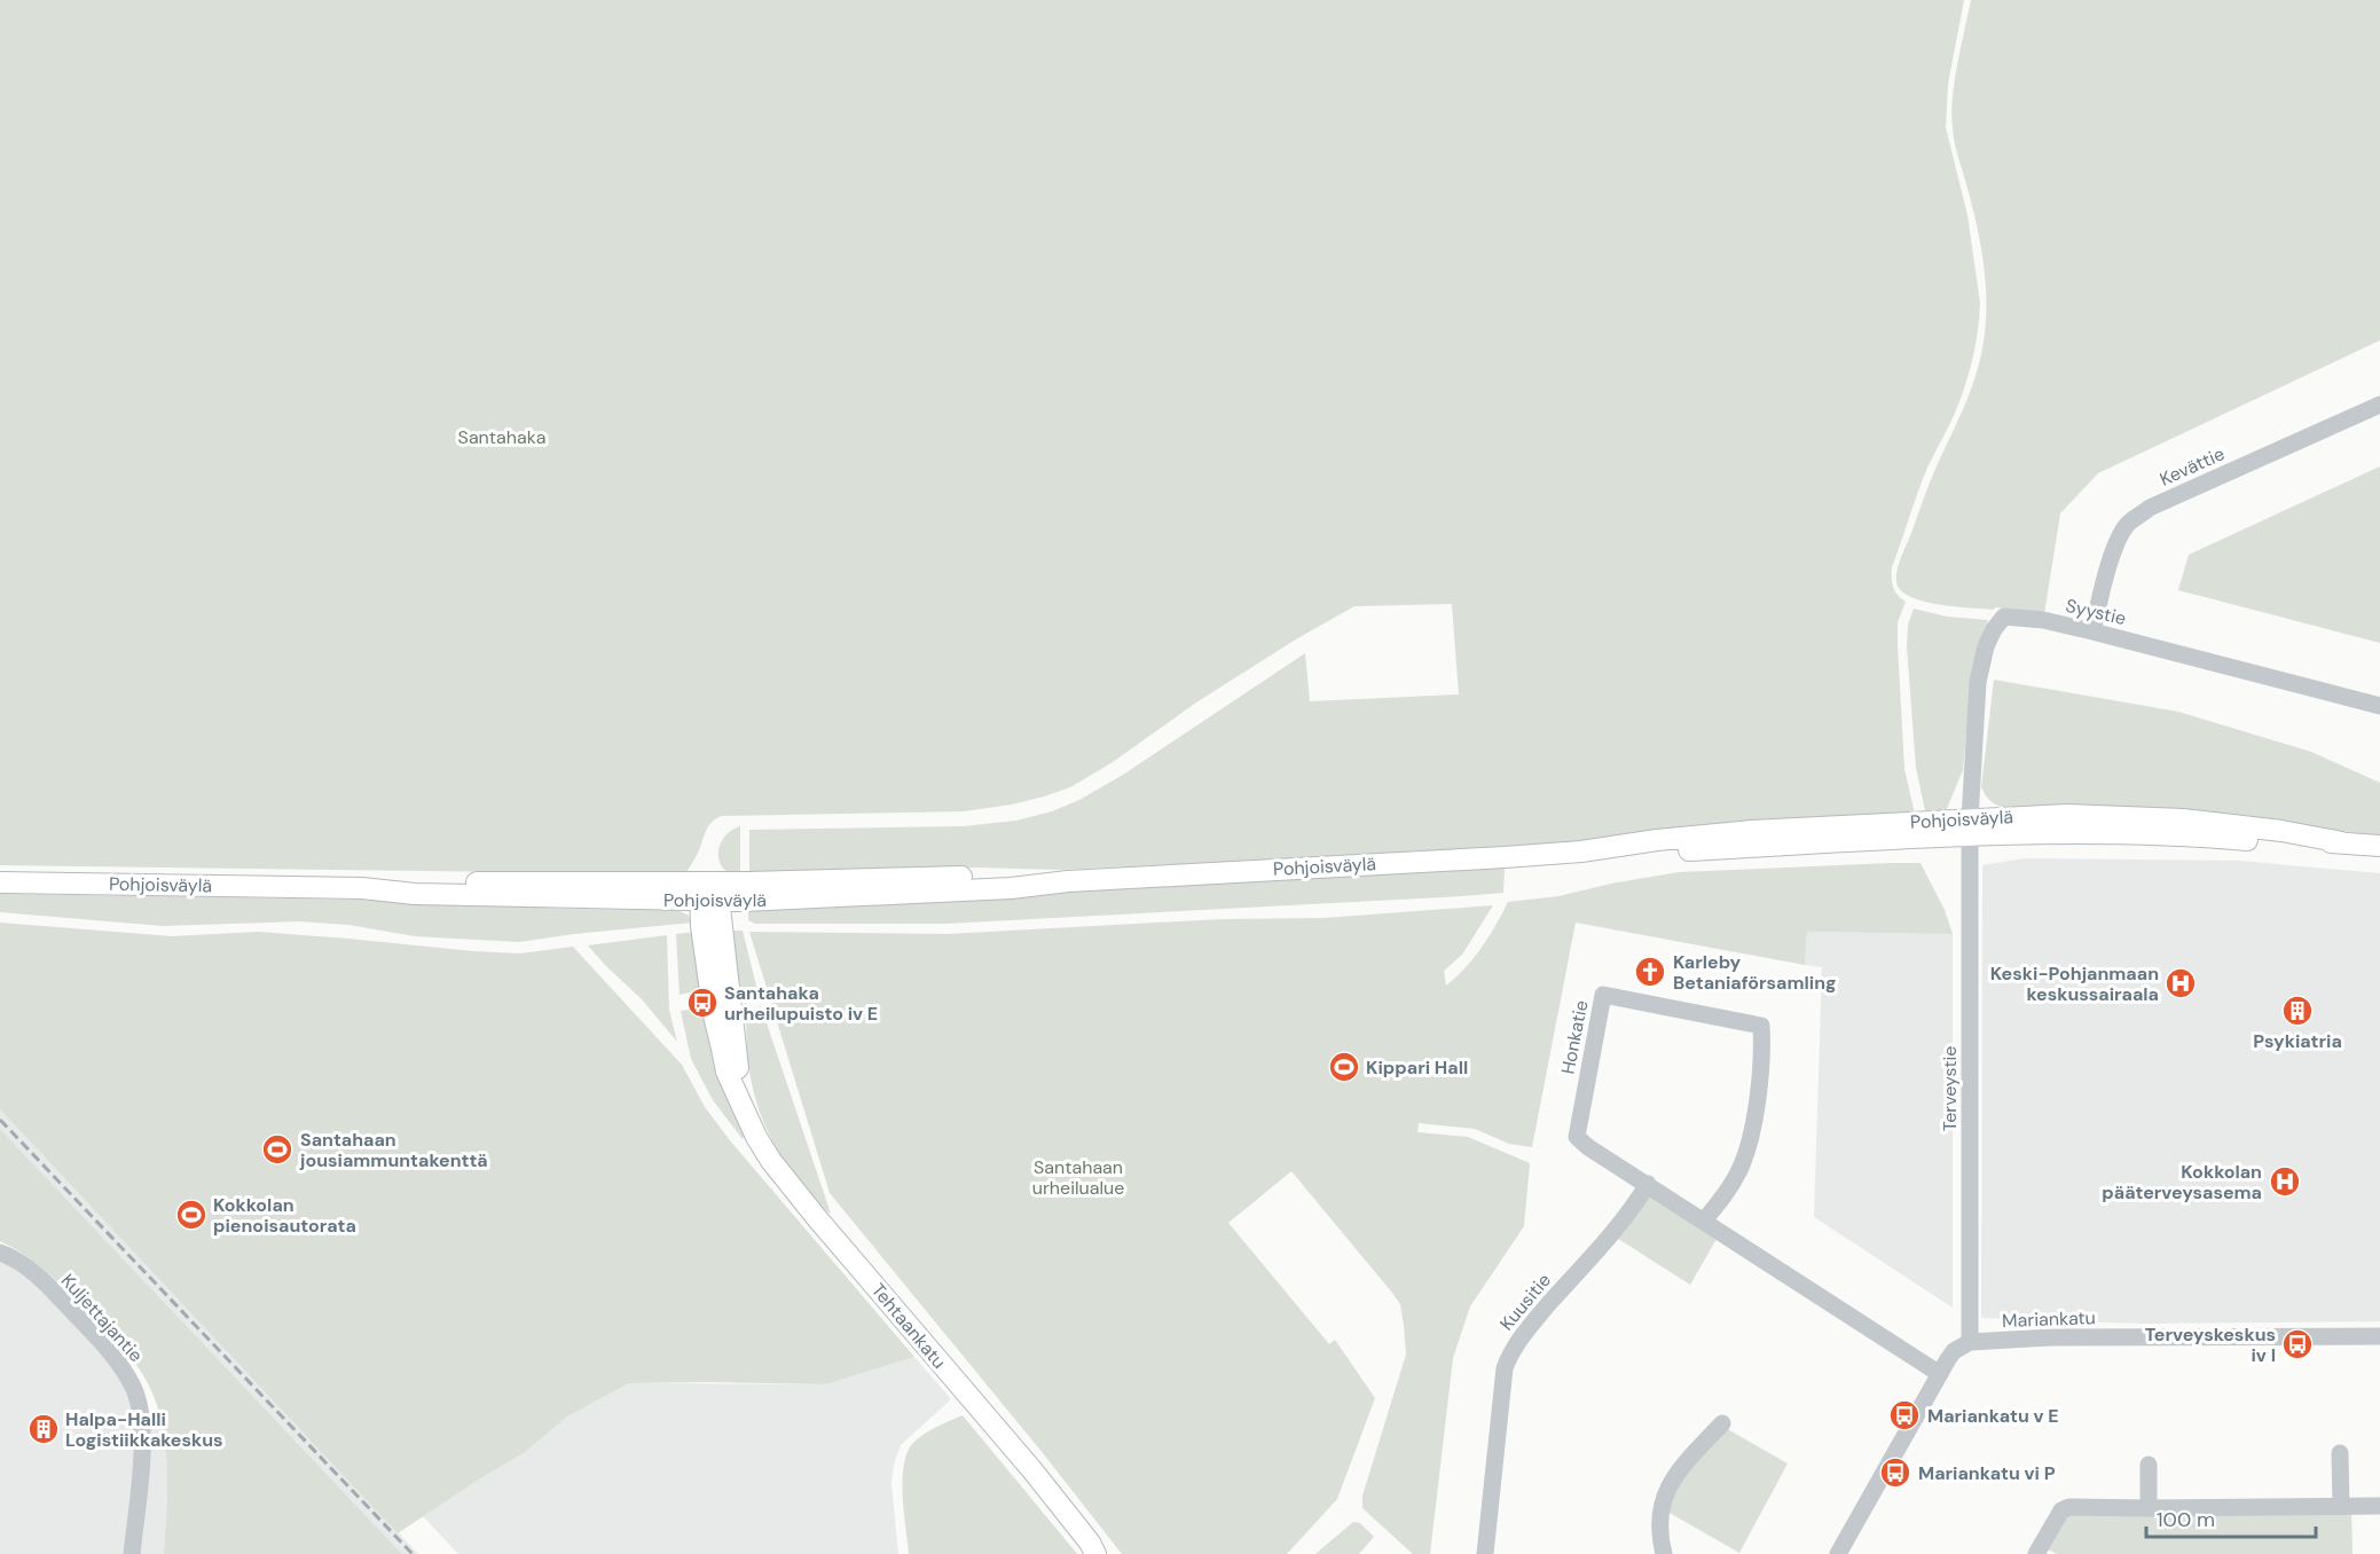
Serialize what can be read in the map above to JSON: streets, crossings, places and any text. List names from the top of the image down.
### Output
{
  "streets": {
    "main road": ["Pohjoisväylä", "Tehtaankatu"],
    "street": [
      "Kevättie",
      "Syystie",
      "Honkatie",
      "Terveystie",
      "Kuusitie",
      "Kuljettajantie",
      "Mariankatu"
    ]
  },
  "crossings": [
    ["Kevättie", "Syystie"],
    ["Syystie", "Pohjoisväylä"],
    ["Syystie", "Terveystie"],
    ["Pohjoisväylä", "Terveystie"],
    ["Pohjoisväylä", "Tehtaankatu"],
    ["Honkatie", "Kuusitie"],
    ["Terveystie", "Mariankatu"]
  ],
  "parks": ["Santahaka", "Santahaan urheilualue"],
  "places": {
    "church": ["Karleby Betaniaförsamling"],
    "hospital": ["Keski-Pohjanmaan keskussairaala", "Kokkolan pääterveysasema"],
    "bus stop": [
      "Santahaka urheilupuisto iv E",
      "Terveyskeskus iv I",
      "Mariankatu v E",
      "Mariankatu vi P"
    ],
    "building": ["Psykiatria", "Halpa-Halli Logistiikkakeskus"],
    "sports": ["Kippari Hall", "Santahaan jousiammuntakenttä", "Kokkolan pienoisautorata"]
  },
  "scale_bar": "100 m"
}
